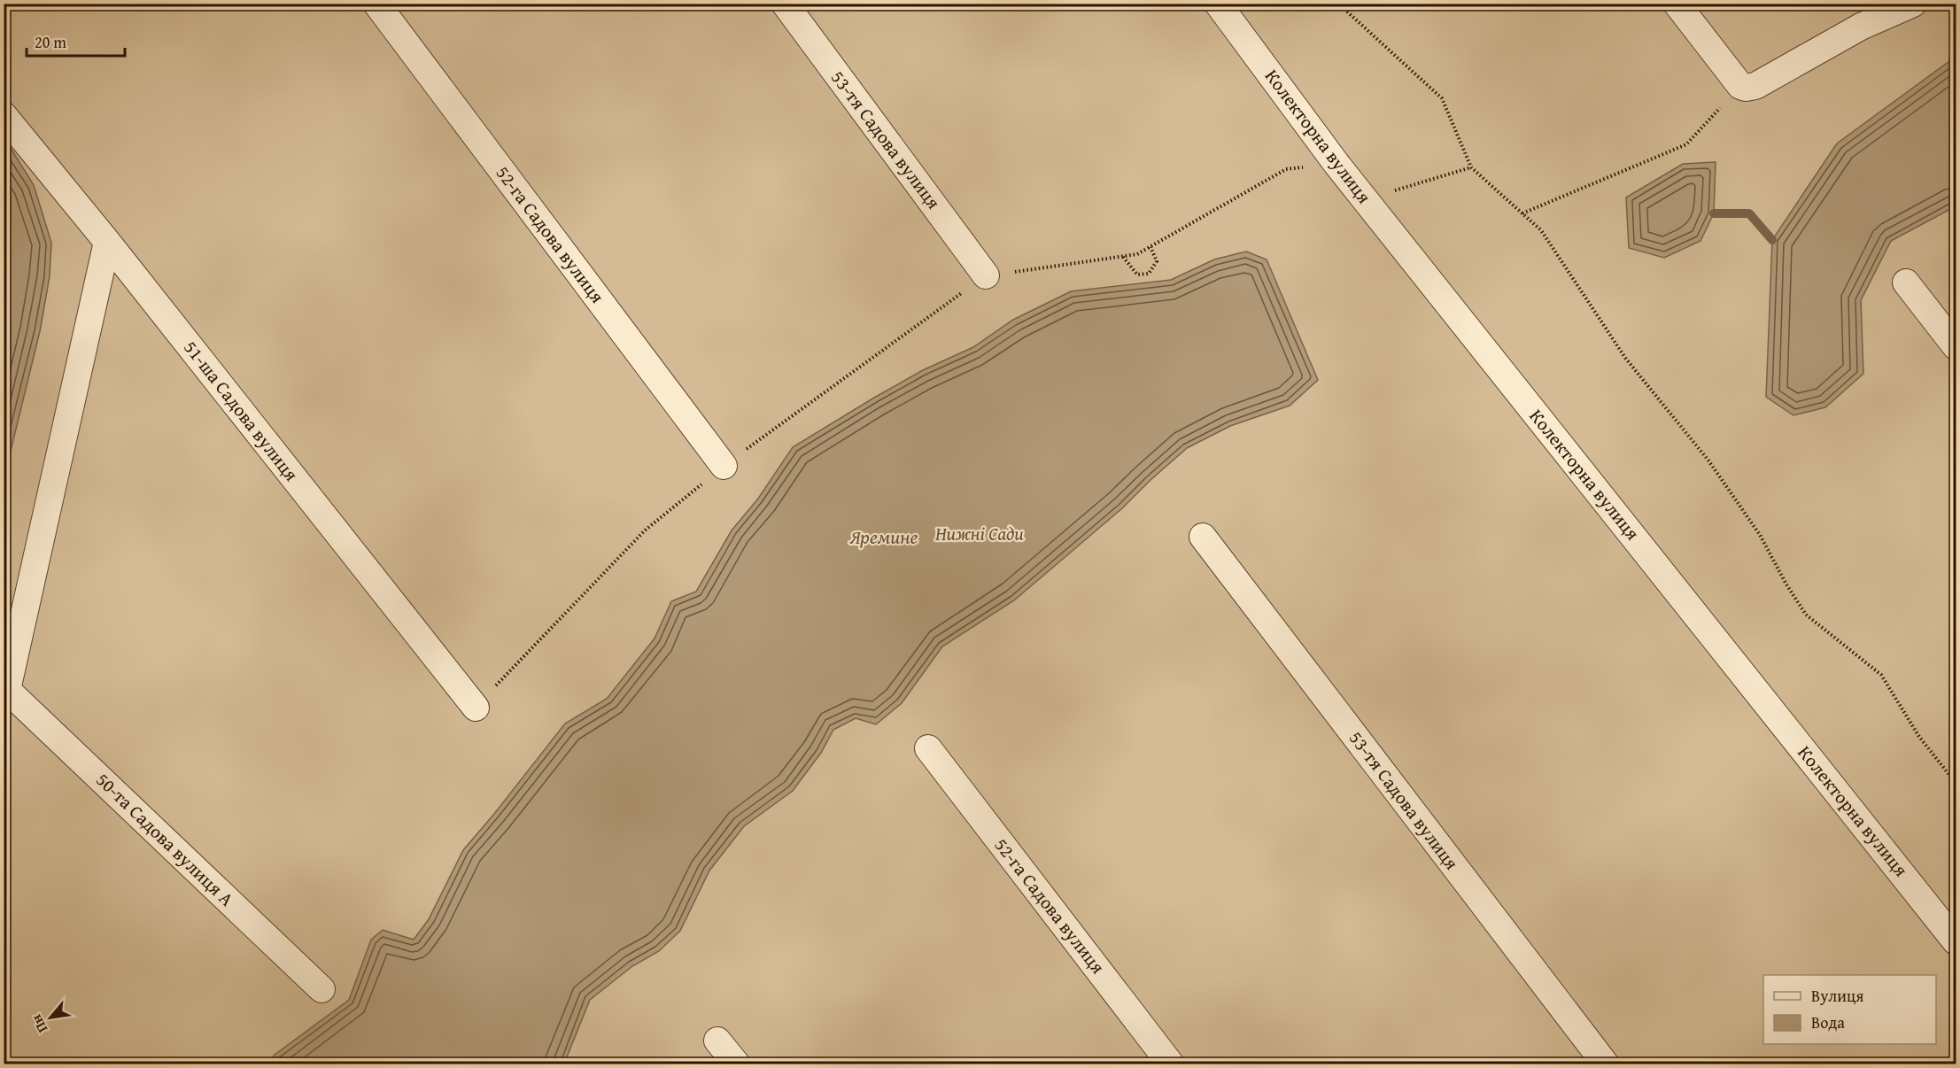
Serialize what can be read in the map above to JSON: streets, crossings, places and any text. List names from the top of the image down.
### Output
{
  "streets": {
    "street": [
      "Колекторна вулиця",
      "53-тя Садова вулиця",
      "52-га Садова вулиця",
      "51-ша Садова вулиця",
      "50-та Садова вулиця А"
    ]
  },
  "water": ["Яремине"],
  "parks": ["Нижні Сади"],
  "legend": ["Вулиця", "Вода"],
  "scale_bar": "20 m",
  "north": "bottom left"
}
